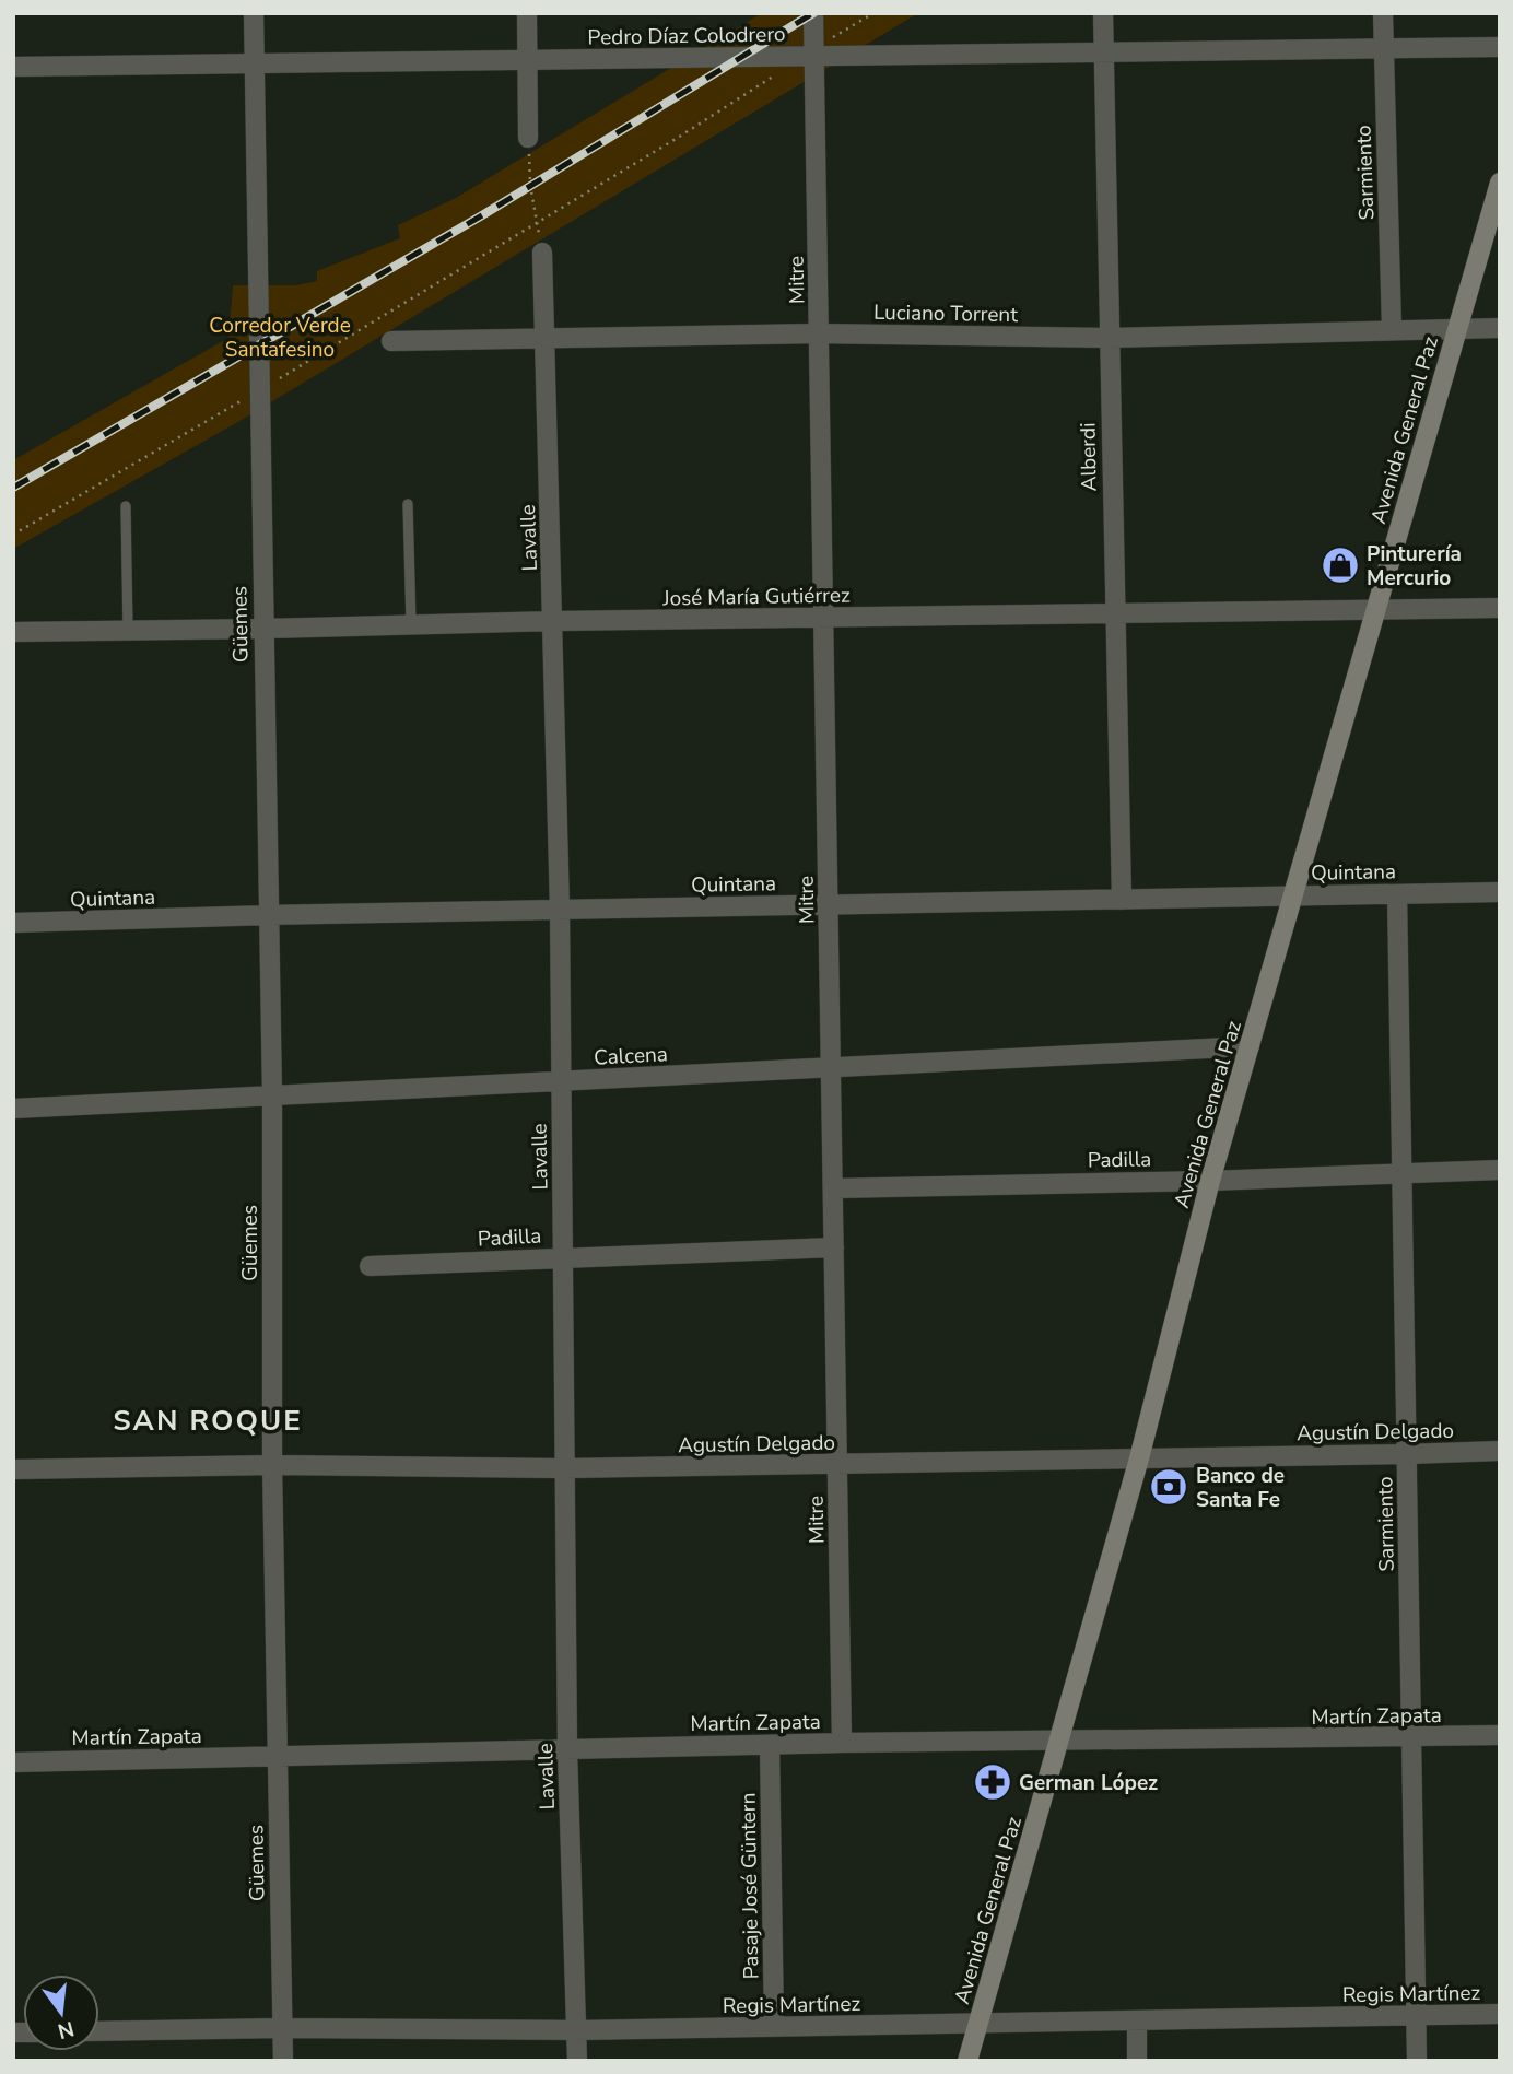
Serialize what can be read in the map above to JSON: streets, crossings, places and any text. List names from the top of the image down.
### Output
{
  "streets": {
    "main road": ["Avenida General Paz"],
    "street": [
      "Pedro Díaz Colodrero",
      "Sarmiento",
      "Mitre",
      "Luciano Torrent",
      "Alberdi",
      "Lavalle",
      "José María Gutiérrez",
      "Güemes",
      "Quintana",
      "Calcena",
      "Padilla",
      "Agustín Delgado",
      "Martín Zapata",
      "Pasaje José Güntern",
      "Regis Martínez"
    ]
  },
  "crossings": [
    ["Pedro Díaz Colodrero", "Sarmiento"],
    ["Pedro Díaz Colodrero", "Mitre"],
    ["Pedro Díaz Colodrero", "Alberdi"],
    ["Pedro Díaz Colodrero", "Güemes"],
    ["Sarmiento", "Luciano Torrent"],
    ["Sarmiento", "Quintana"],
    ["Sarmiento", "Padilla"],
    ["Sarmiento", "Agustín Delgado"],
    ["Sarmiento", "Martín Zapata"],
    ["Sarmiento", "Regis Martínez"],
    ["Mitre", "Luciano Torrent"],
    ["Mitre", "José María Gutiérrez"],
    ["Mitre", "Quintana"],
    ["Mitre", "Calcena"],
    ["Mitre", "Padilla"],
    ["Mitre", "Agustín Delgado"],
    ["Mitre", "Martín Zapata"],
    ["Luciano Torrent", "Avenida General Paz"],
    ["Luciano Torrent", "Alberdi"],
    ["Luciano Torrent", "Lavalle"],
    ["Avenida General Paz", "José María Gutiérrez"],
    ["Avenida General Paz", "Quintana"],
    ["Avenida General Paz", "Calcena"],
    ["Avenida General Paz", "Padilla"],
    ["Avenida General Paz", "Agustín Delgado"],
    ["Avenida General Paz", "Martín Zapata"],
    ["Avenida General Paz", "Regis Martínez"],
    ["Alberdi", "José María Gutiérrez"],
    ["Alberdi", "Quintana"],
    ["Lavalle", "José María Gutiérrez"],
    ["Lavalle", "Quintana"],
    ["Lavalle", "Calcena"],
    ["Lavalle", "Padilla"],
    ["Lavalle", "Agustín Delgado"],
    ["Lavalle", "Martín Zapata"],
    ["Lavalle", "Regis Martínez"],
    ["José María Gutiérrez", "Güemes"],
    ["Güemes", "Quintana"],
    ["Güemes", "Calcena"],
    ["Güemes", "Agustín Delgado"],
    ["Güemes", "Martín Zapata"],
    ["Güemes", "Regis Martínez"],
    ["Martín Zapata", "Pasaje José Güntern"],
    ["Pasaje José Güntern", "Regis Martínez"]
  ],
  "districts": ["SAN ROQUE"],
  "parks": ["Corredor Verde Santafesino"],
  "places": {
    "shop": ["Pinturería Mercurio"],
    "bank": ["Banco de Santa Fe"],
    "pharmacy": ["German López"]
  },
  "north": "bottom"
}
